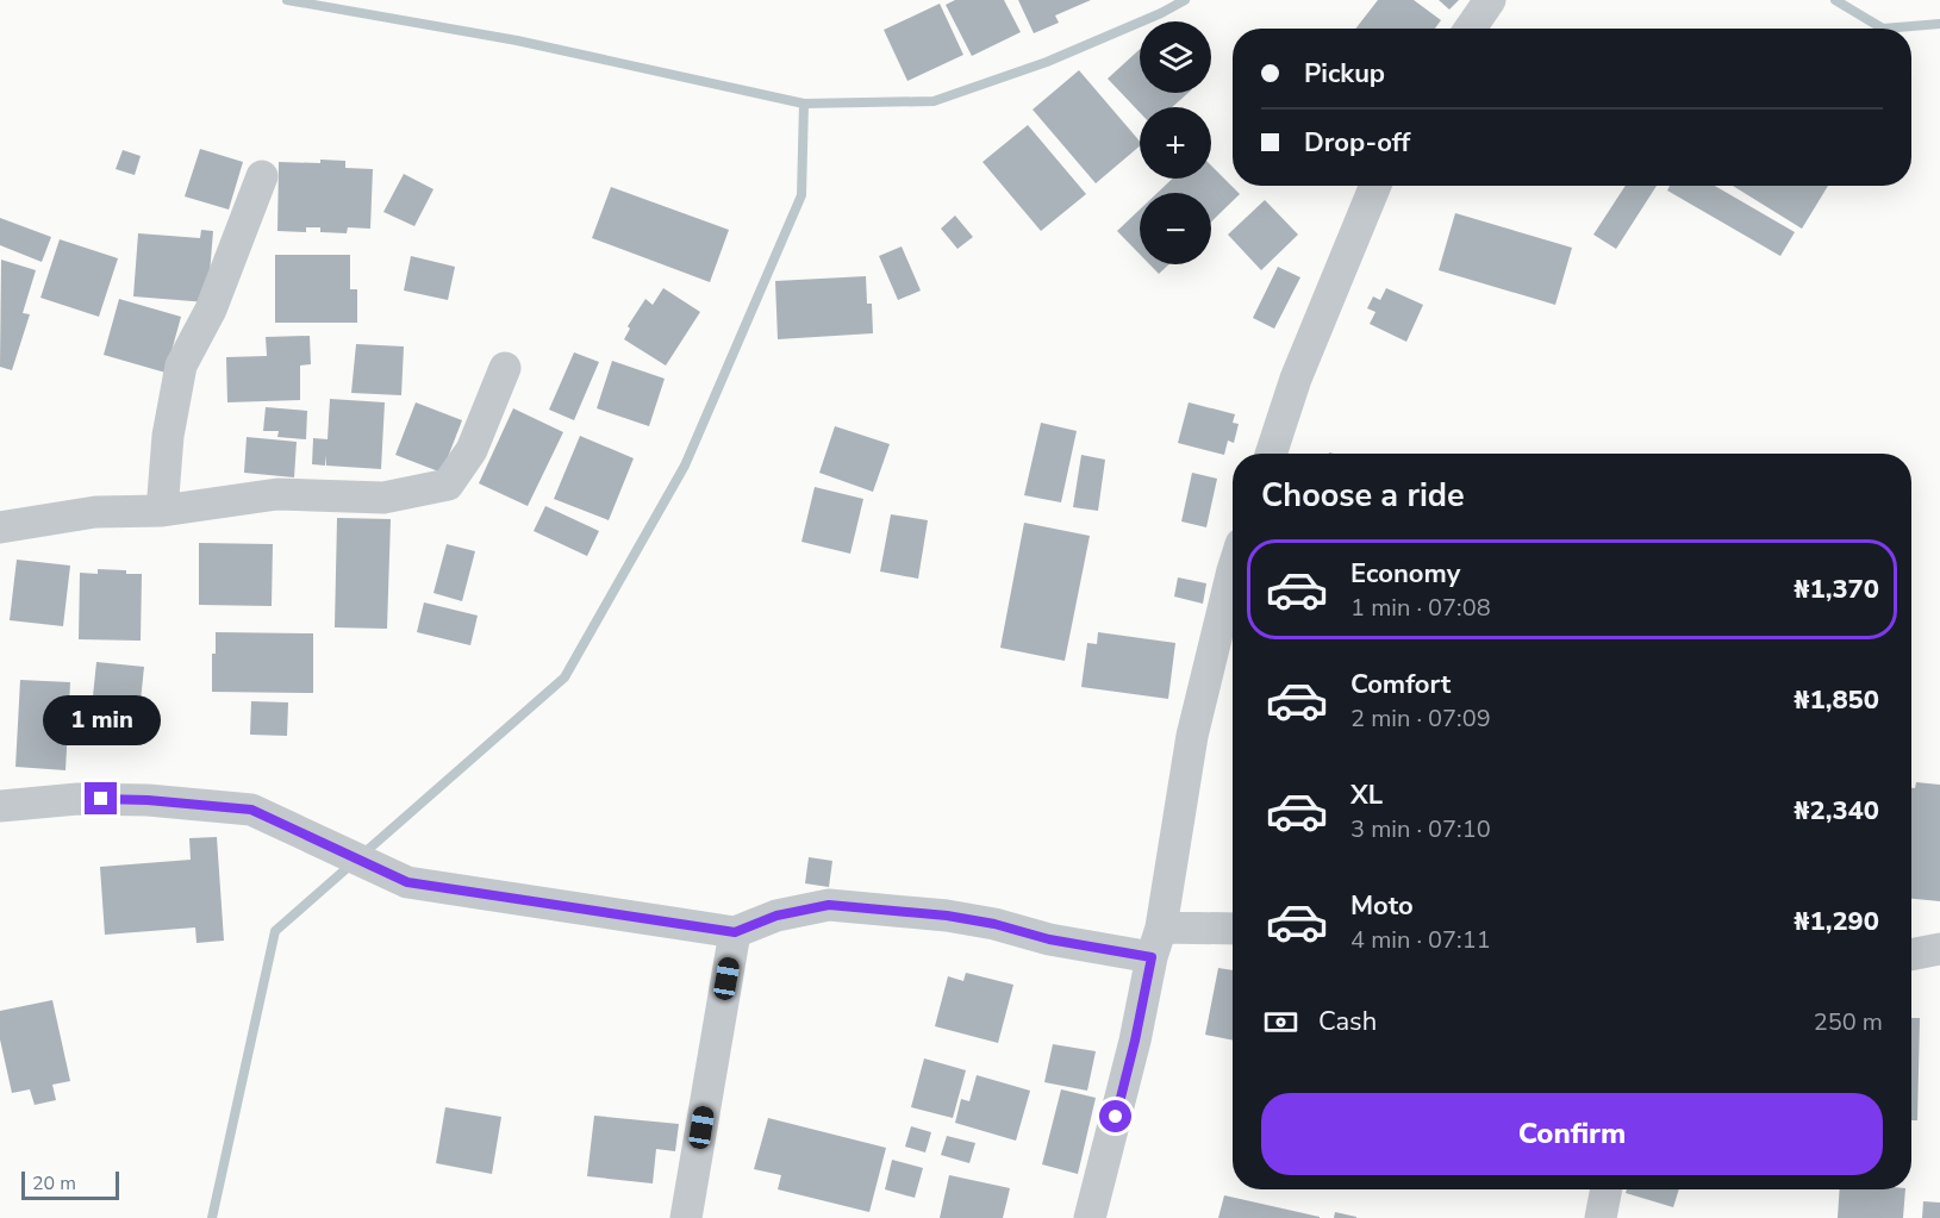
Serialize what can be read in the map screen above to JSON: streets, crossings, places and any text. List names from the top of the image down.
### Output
{
  "scale_bar": "20 m",
  "page": {
    "map_buttons": ["+", "−"],
    "banner": ["Pickup", "Drop-off"],
    "heading": "Choose a ride",
    "list": [
      {
        "name": "Economy",
        "note": "1 min · 07:08",
        "value": "₦1,370"
      },
      {
        "name": "Comfort",
        "note": "2 min · 07:09",
        "value": "₦1,850"
      },
      {
        "name": "XL",
        "note": "3 min · 07:10",
        "value": "₦2,340"
      },
      {
        "name": "Moto",
        "note": "4 min · 07:11",
        "value": "₦1,290"
      }
    ],
    "bubble": "1 min",
    "pay": ["Cash", "250 m"],
    "buttons": "Confirm",
    "scale": "20 m"
  }
}
